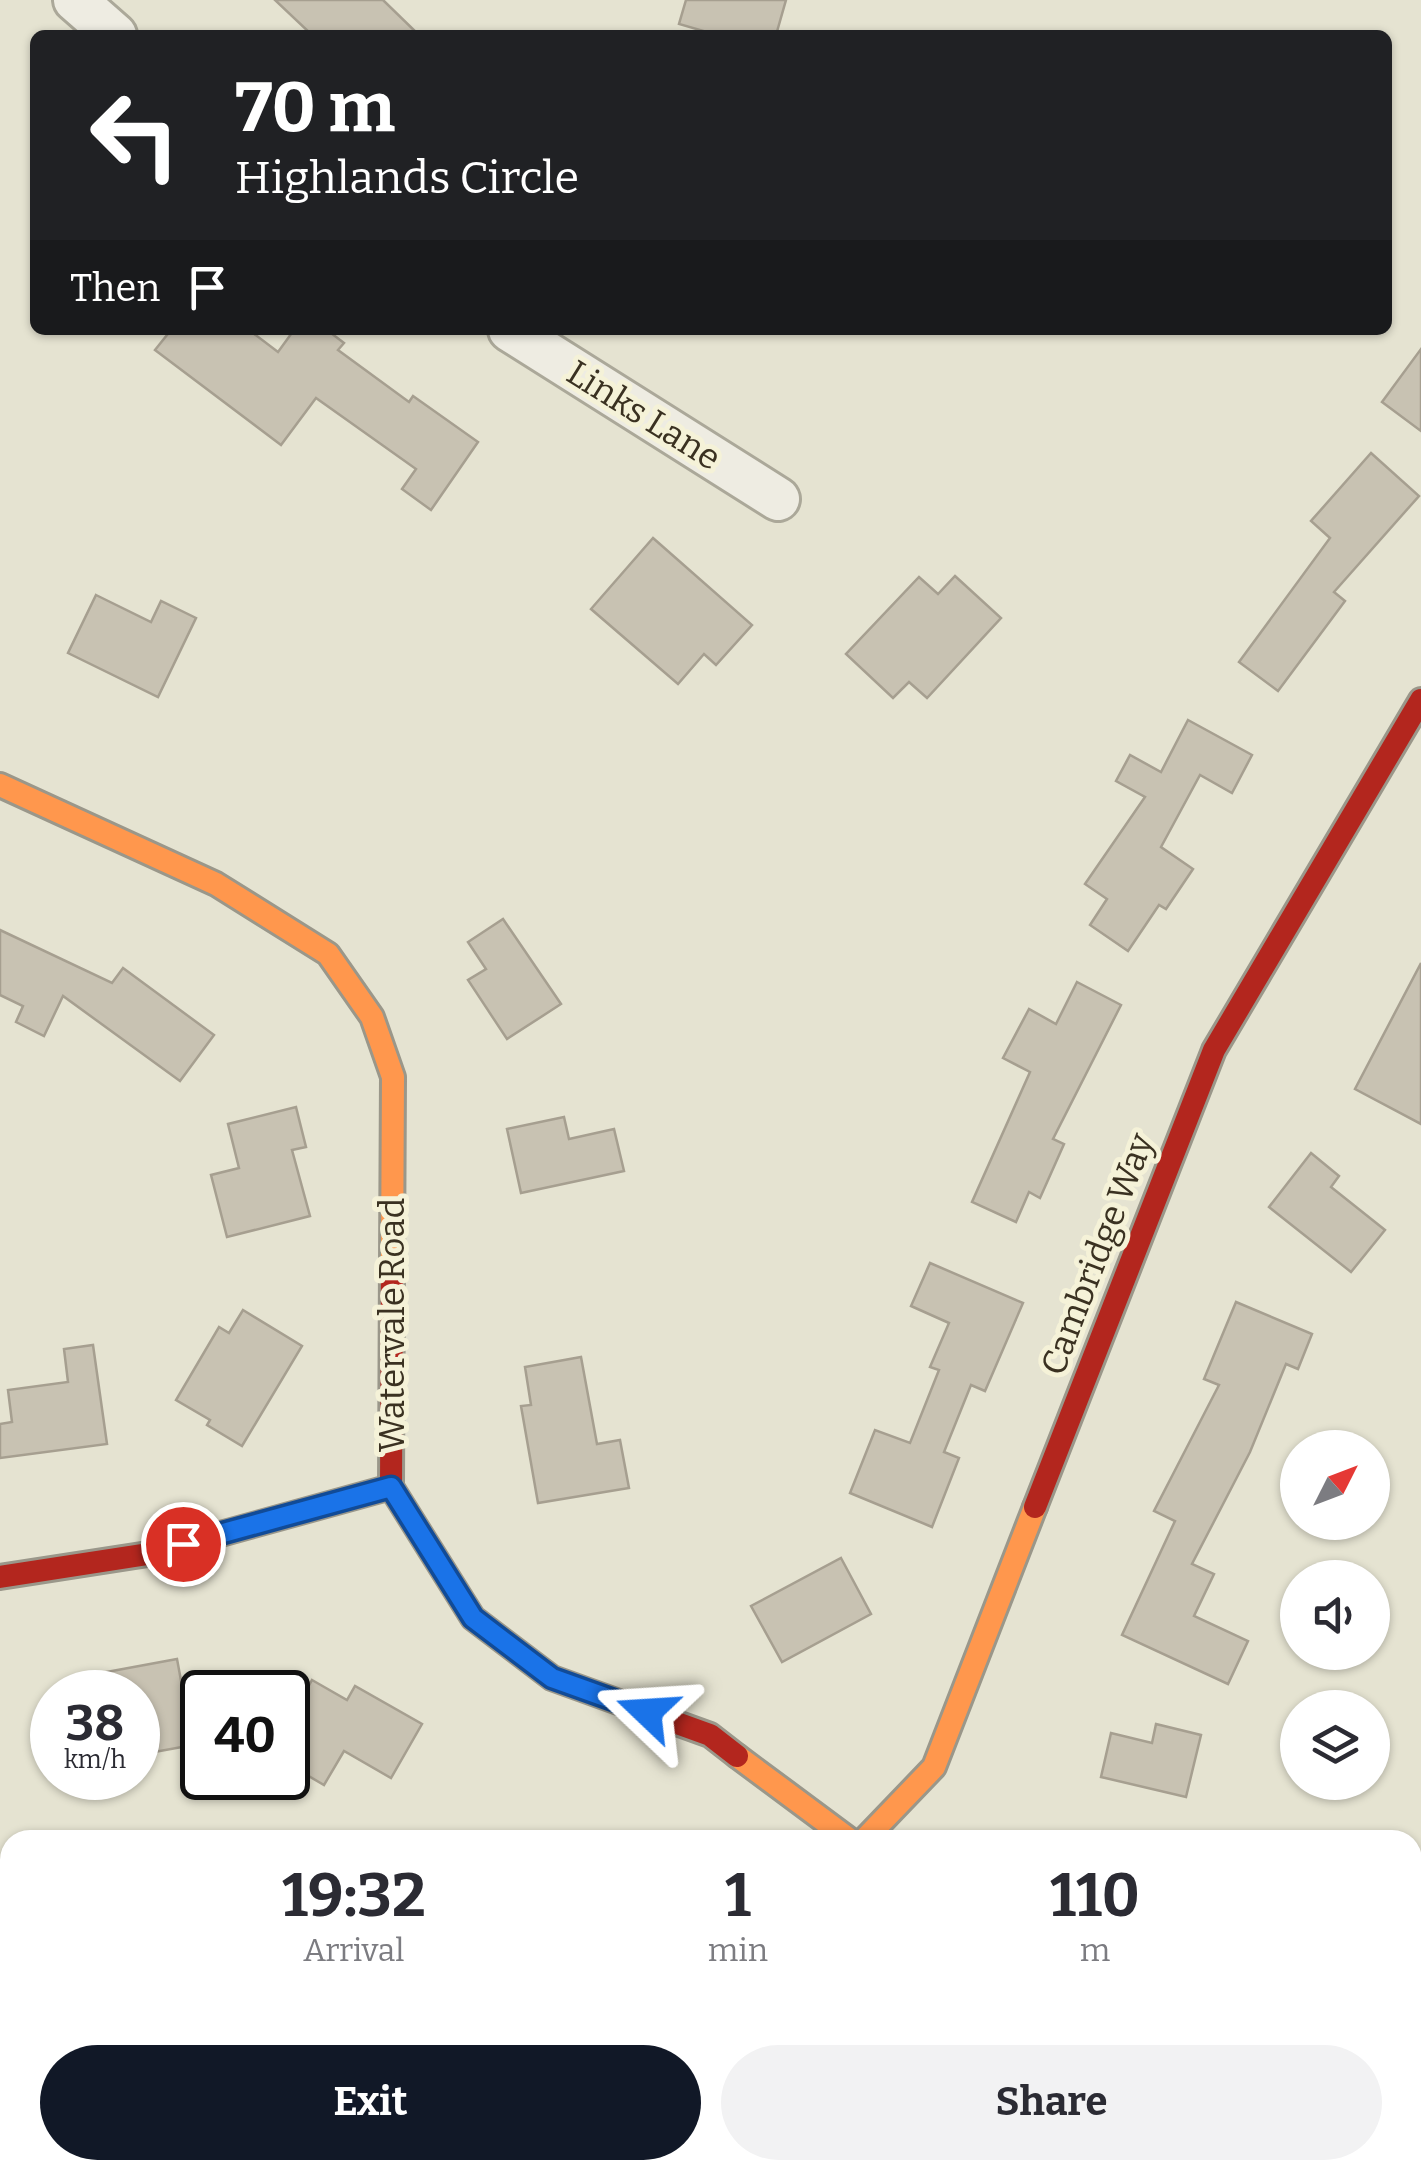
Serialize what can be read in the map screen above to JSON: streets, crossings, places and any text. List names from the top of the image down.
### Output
{
  "streets": {
    "street": ["Links Lane", "Cambridge Way", "Watervale Road"]
  },
  "north": "top right",
  "page": {
    "turn": ["70 m", "Highlands Circle"],
    "then": "Then",
    "speed": "38 km/h",
    "limit": "40",
    "eta": [
      "19:32",
      "Arrival",
      "1",
      "min",
      "110",
      "m"
    ],
    "buttons": ["Exit", "Share"]
  }
}
